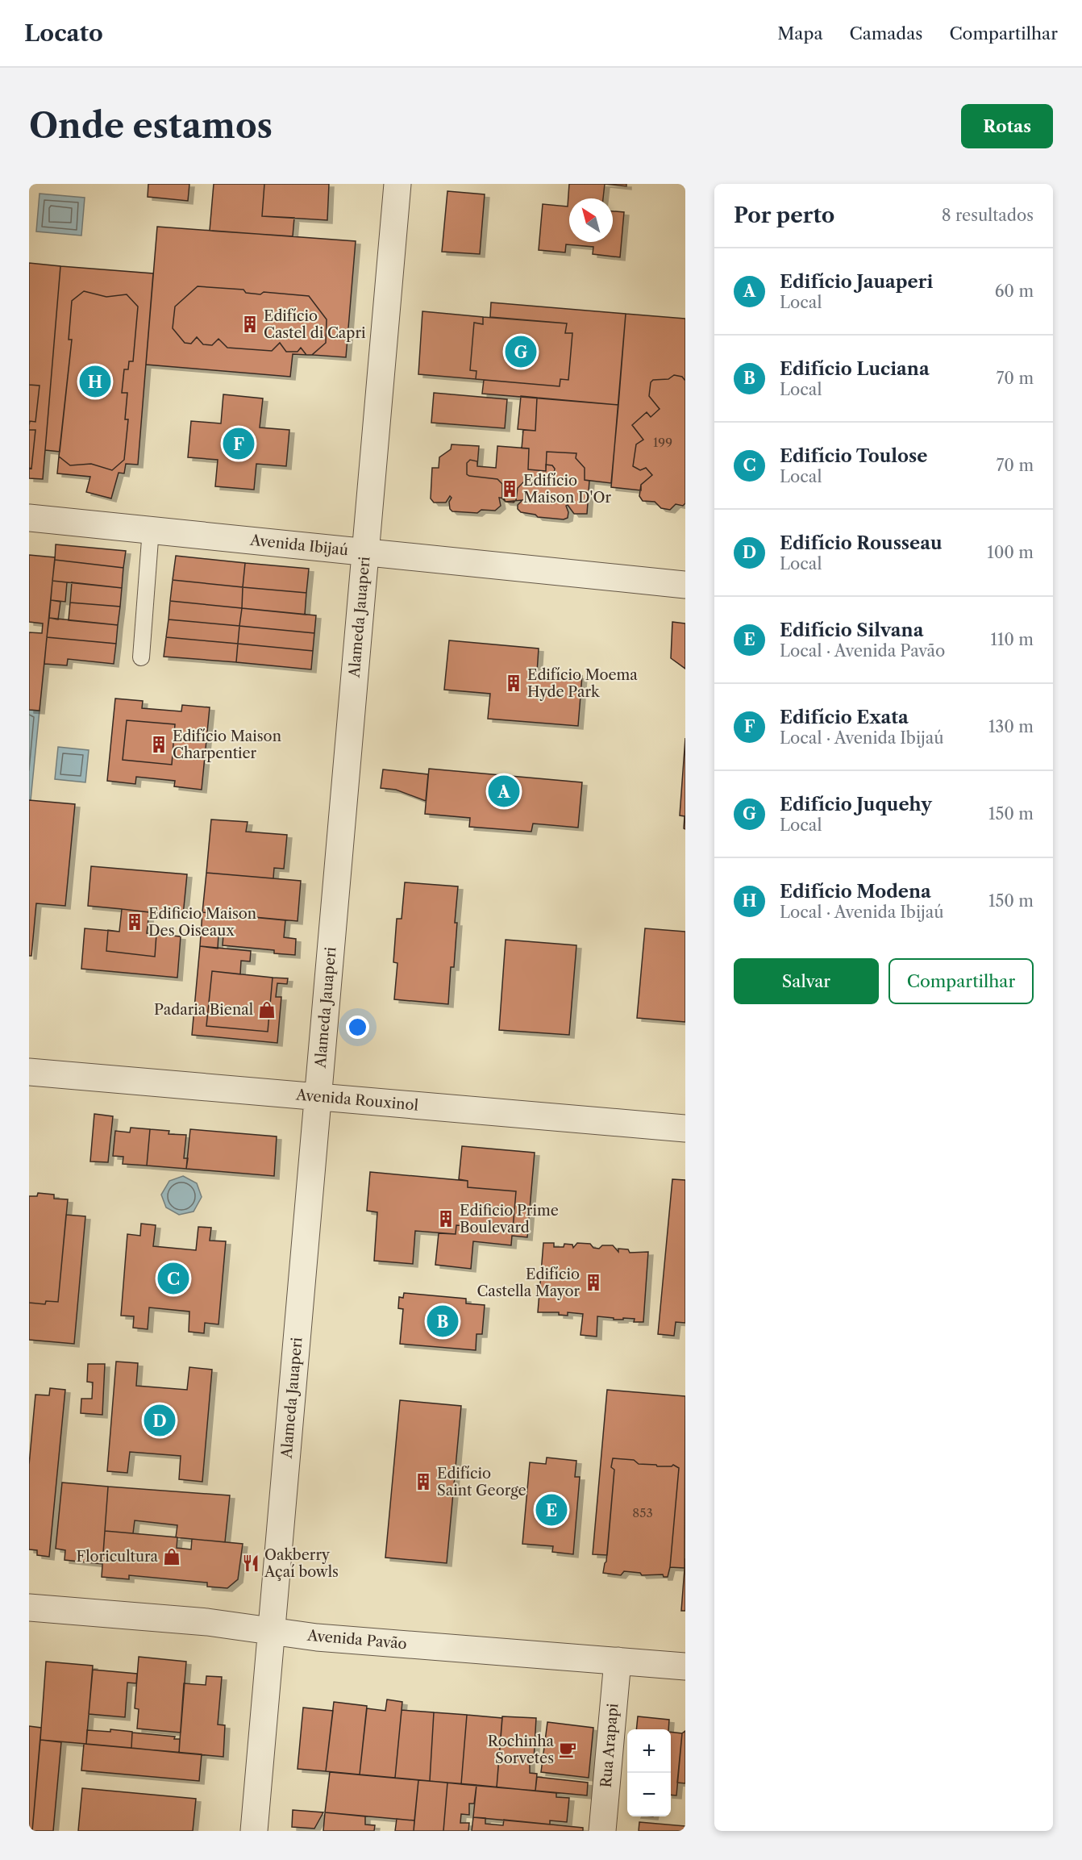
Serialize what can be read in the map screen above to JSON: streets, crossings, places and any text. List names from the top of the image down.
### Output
{
  "streets": {
    "street": [
      "Avenida Ibijaú",
      "Alameda Jauaperi",
      "Avenida Rouxinol",
      "Avenida Pavão",
      "Rua Arapapi"
    ]
  },
  "crossings": [
    ["Avenida Ibijaú", "Alameda Jauaperi"],
    ["Alameda Jauaperi", "Avenida Rouxinol"],
    ["Alameda Jauaperi", "Avenida Pavão"],
    ["Avenida Pavão", "Rua Arapapi"]
  ],
  "places": {
    "building": [
      "Edifício Castel di Capri",
      "Edifício Maison D'Or",
      "Edifício Moema Hyde Park",
      "Edifício Maison Charpentier",
      "Edificio Maison Des Oiseaux",
      "Edificio Prime Boulevard",
      "Edifício Castella Mayor",
      "Edifício Saint George"
    ],
    "shop": ["Padaria Bienal", "Floricultura"],
    "restaurant": ["Oakberry Açaí bowls"],
    "cafe": ["Rochinha Sorvetes"]
  },
  "house_numbers": ["199", "853"],
  "north": "top left",
  "page": {
    "header": "Locato",
    "nav": ["Mapa", "Camadas", "Compartilhar"],
    "buttons": [
      "Rotas",
      ["Salvar", "Compartilhar"]
    ],
    "title": "Onde estamos",
    "heading": ["Por perto", "8 resultados"],
    "list": [
      {
        "mark": "A",
        "name": "Edifício Jauaperi",
        "note": "Local",
        "value": "60 m"
      },
      {
        "mark": "B",
        "name": "Edifício Luciana",
        "note": "Local",
        "value": "70 m"
      },
      {
        "mark": "C",
        "name": "Edifício Toulose",
        "note": "Local",
        "value": "70 m"
      },
      {
        "mark": "D",
        "name": "Edifício Rousseau",
        "note": "Local",
        "value": "100 m"
      },
      {
        "mark": "E",
        "name": "Edifício Silvana",
        "note": "Local · Avenida Pavão",
        "value": "110 m"
      },
      {
        "mark": "F",
        "name": "Edifício Exata",
        "note": "Local · Avenida Ibijaú",
        "value": "130 m"
      },
      {
        "mark": "G",
        "name": "Edifício Juquehy",
        "note": "Local",
        "value": "150 m"
      },
      {
        "mark": "H",
        "name": "Edifício Modena",
        "note": "Local · Avenida Ibijaú",
        "value": "150 m"
      }
    ],
    "pins": [
      "G",
      "H",
      "F",
      "A",
      "C",
      "B",
      "D",
      "E"
    ],
    "map_buttons": ["+", "−"]
  }
}
